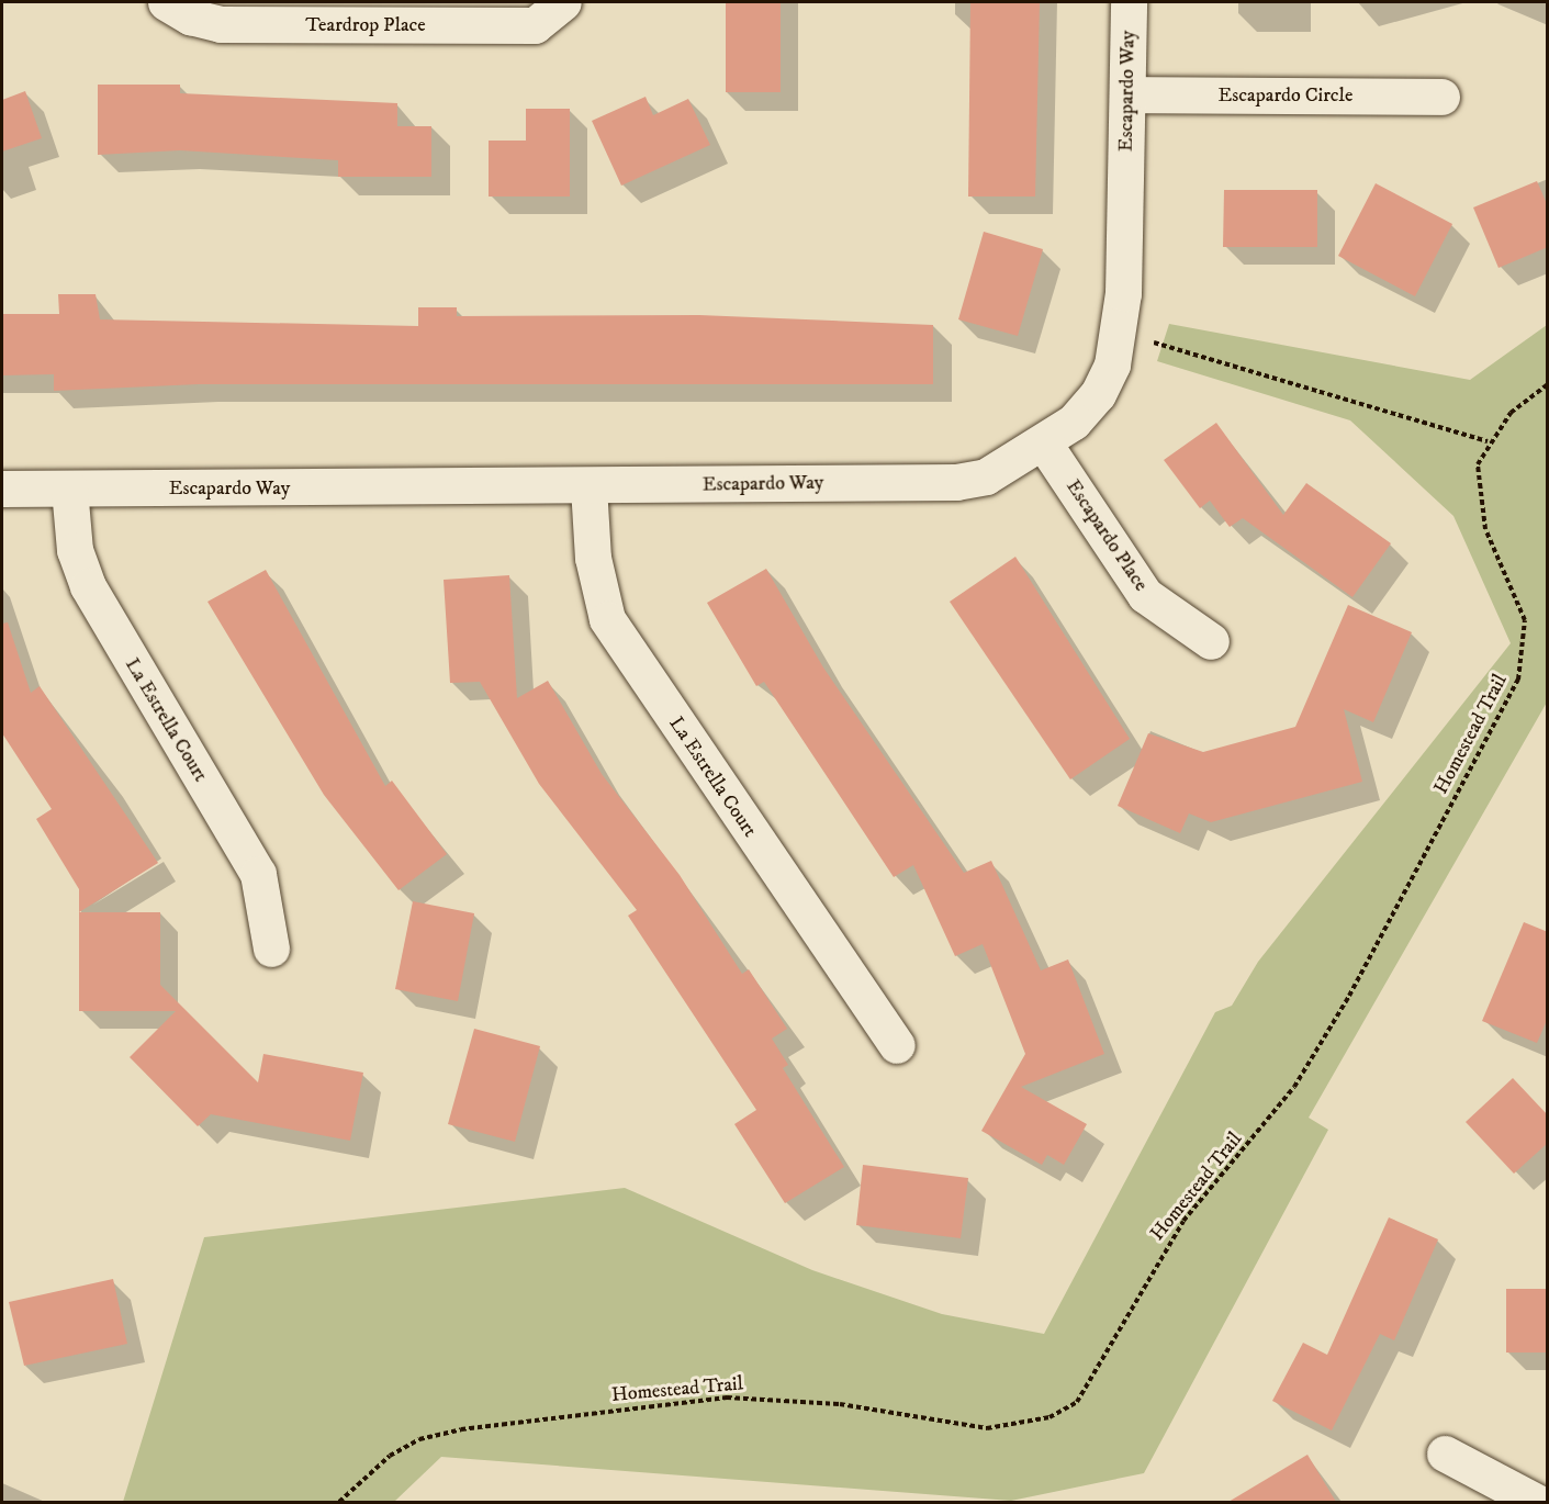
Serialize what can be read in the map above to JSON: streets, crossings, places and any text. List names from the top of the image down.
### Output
{
  "streets": {
    "street": [
      "Teardrop Place",
      "Escapardo Way",
      "Escapardo Circle",
      "Escapardo Place",
      "La Estrella Court"
    ],
    "path": ["Homestead Trail"]
  },
  "crossings": [
    ["Escapardo Way", "Escapardo Circle"],
    ["Escapardo Way", "Escapardo Place"],
    ["Escapardo Way", "La Estrella Court"]
  ]
}
